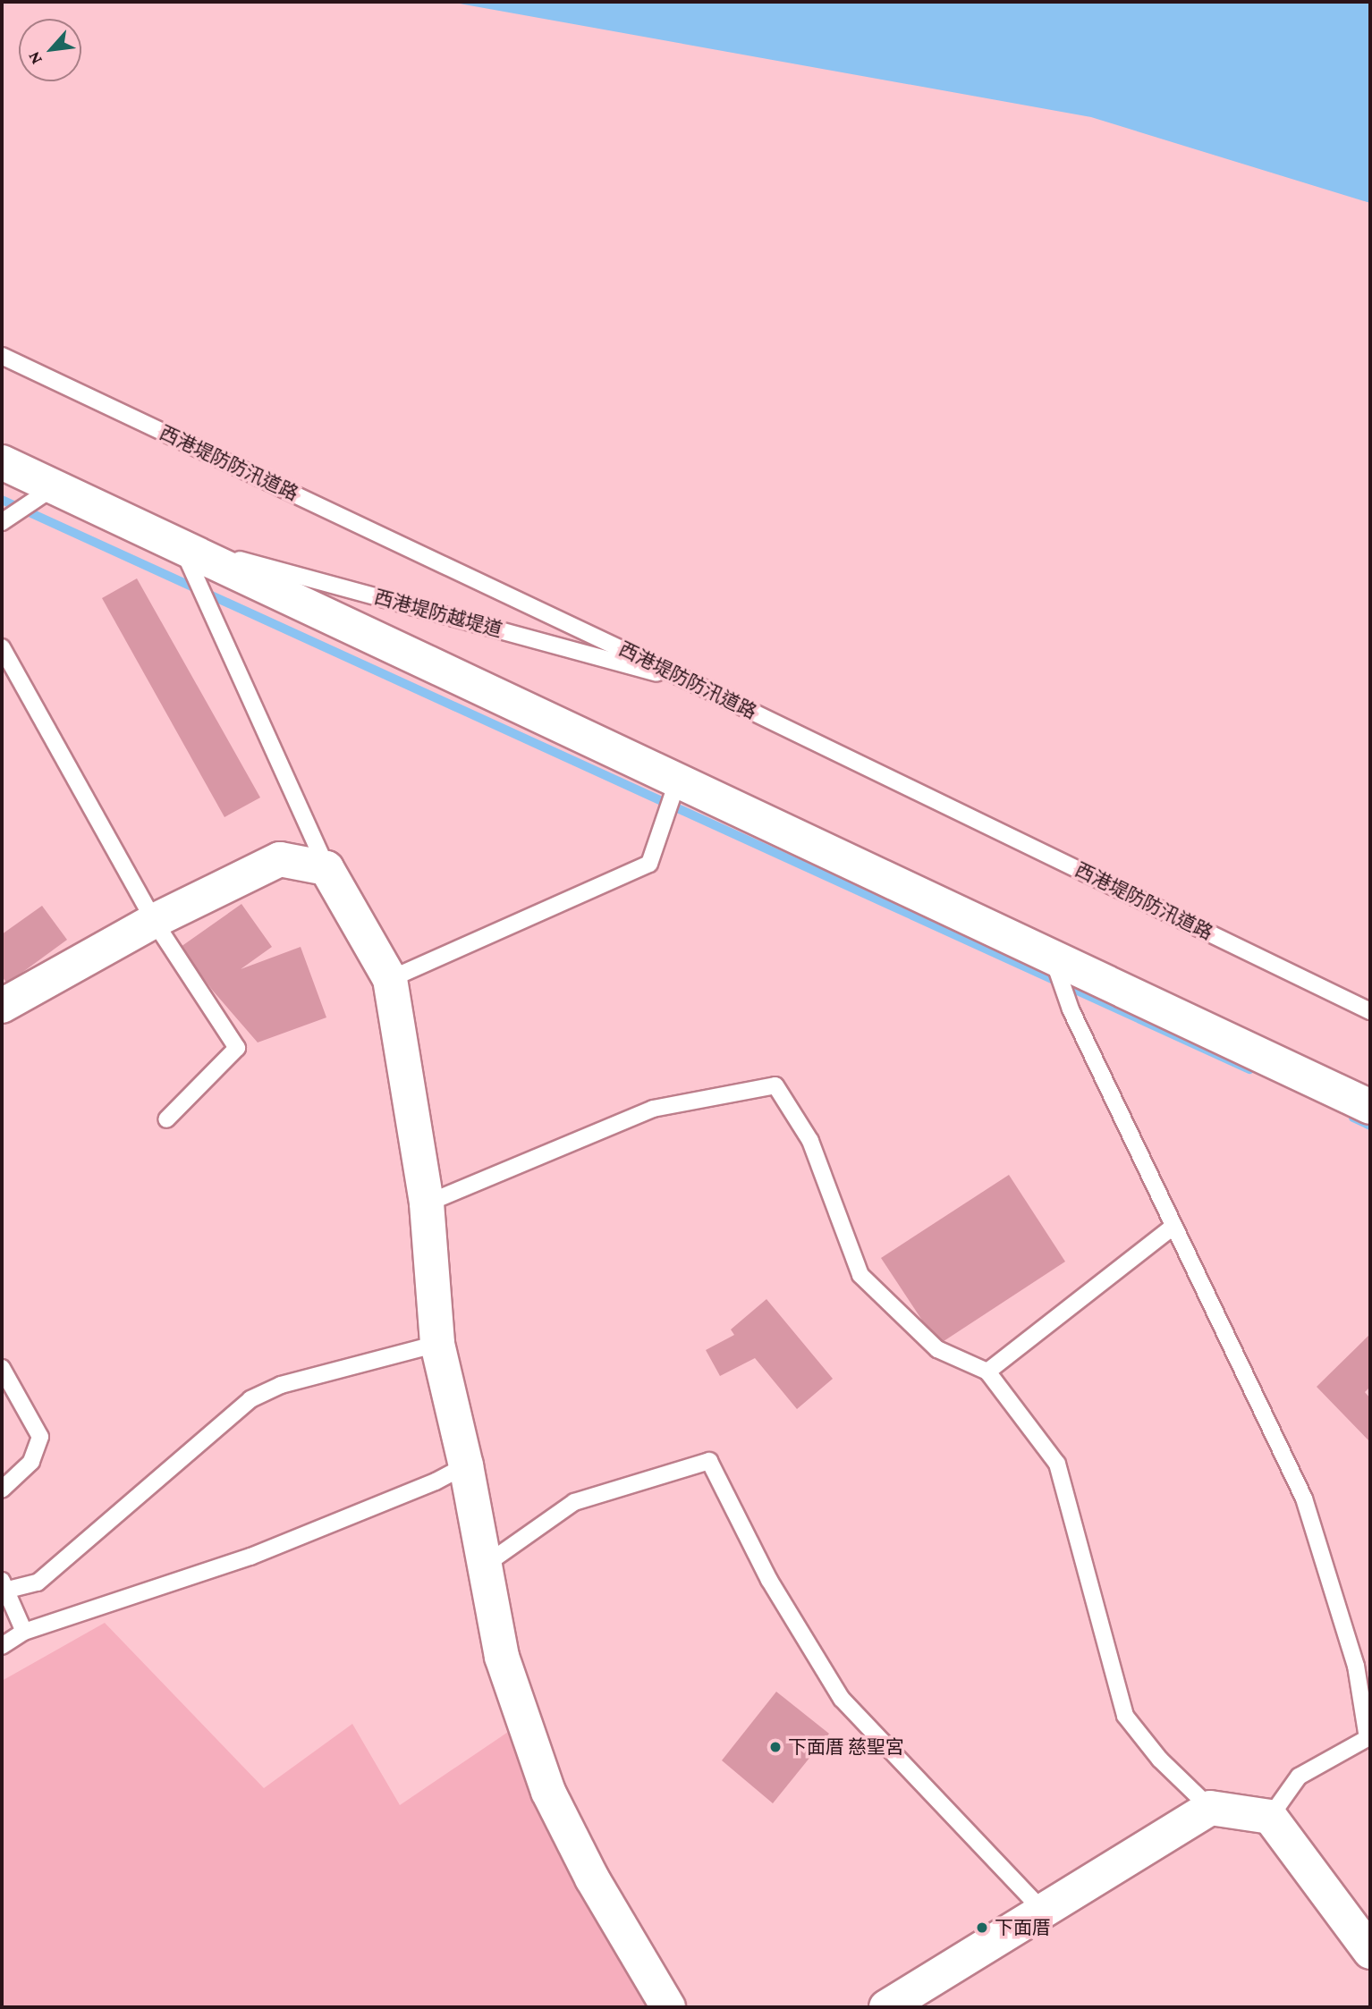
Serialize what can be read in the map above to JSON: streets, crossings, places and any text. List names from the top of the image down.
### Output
{
  "streets": {
    "lane": ["西港堤防防汛道路", "西港堤防越堤道"]
  },
  "crossings": [
    ["西港堤防防汛道路", "西港堤防越堤道"]
  ],
  "places": ["下面厝 慈聖宮", "下面厝"],
  "north": "bottom left"
}
